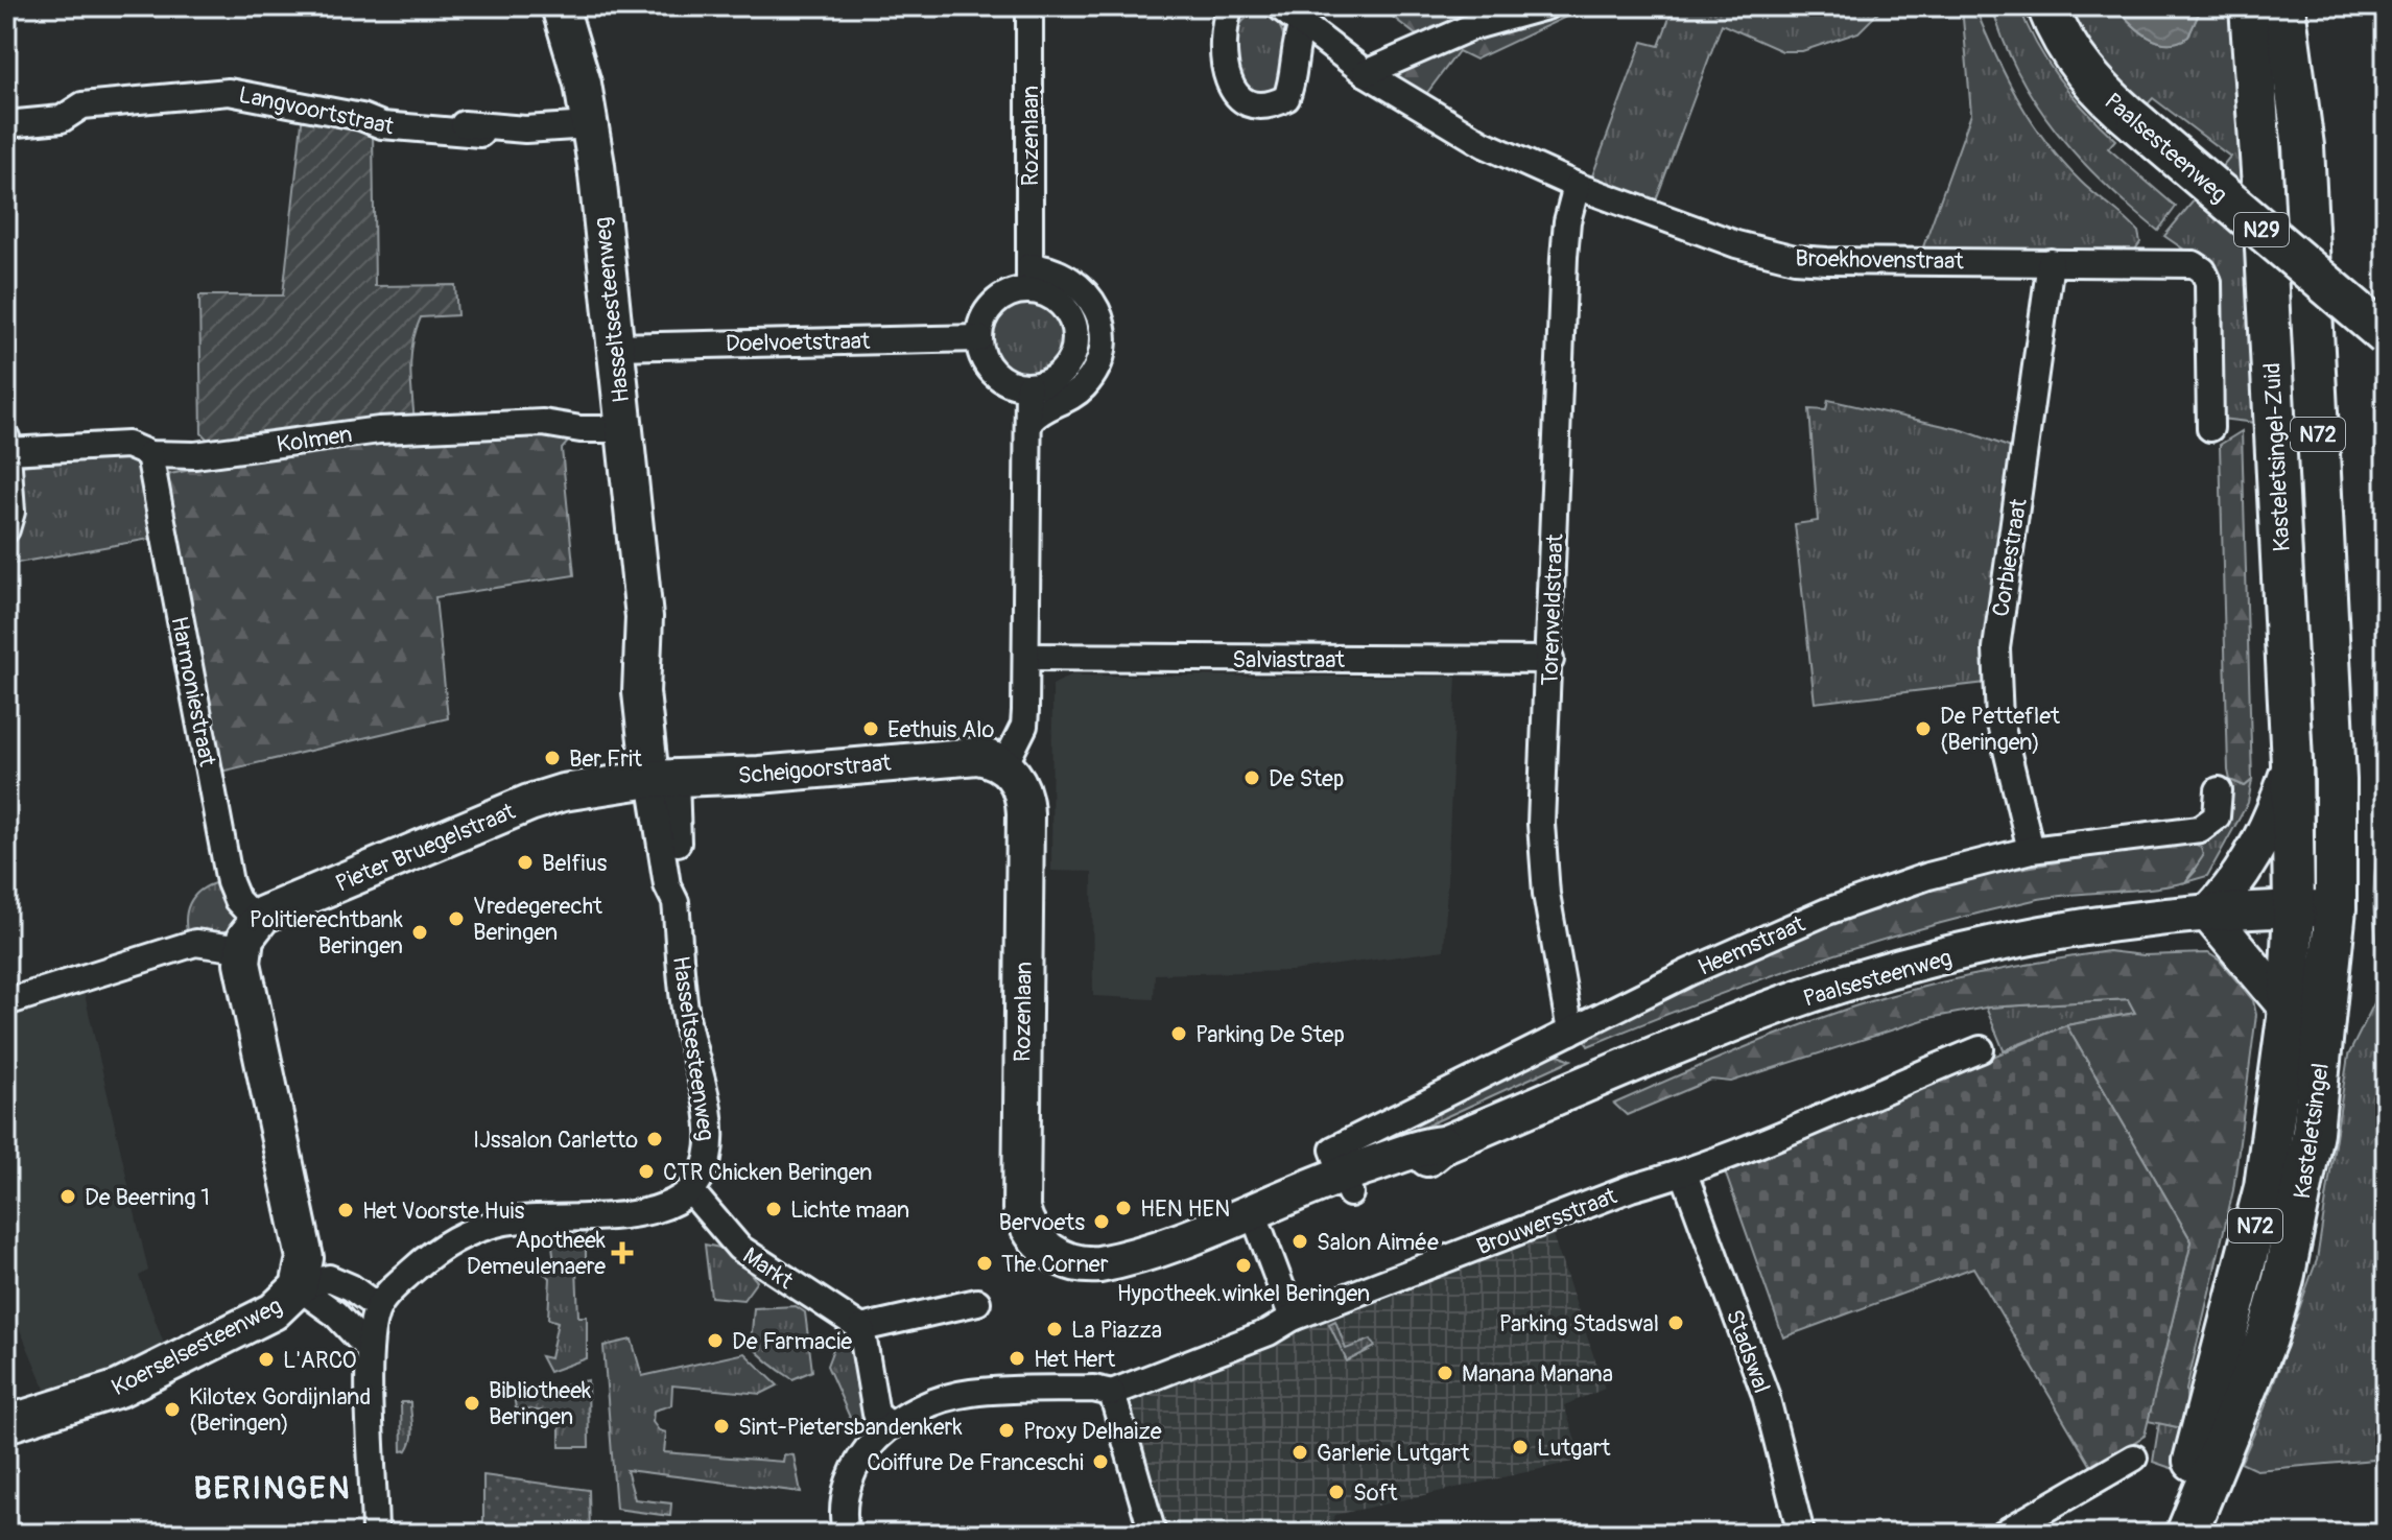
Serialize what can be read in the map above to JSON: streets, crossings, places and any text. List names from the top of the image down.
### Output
{
  "streets": {
    "main road": [
      "Paalsesteenweg",
      "N29",
      "N72",
      "Kasteletsingel-Zuid",
      "Kasteletsingel"
    ],
    "street": [
      "Langvoortstraat",
      "Rozenlaan",
      "Broekhovenstraat",
      "Hasseltsesteenweg",
      "Doelvoetstraat",
      "Kolmen",
      "Corbiestraat",
      "Torenveldstraat",
      "Salviastraat",
      "Harmoniestraat",
      "Scheigoorstraat",
      "Pieter Bruegelstraat",
      "Heemstraat",
      "Brouwersstraat",
      "Markt",
      "Koerselsesteenweg",
      "Stadswal"
    ]
  },
  "crossings": [
    ["Langvoortstraat", "Hasseltsesteenweg"],
    ["Rozenlaan", "Paalsesteenweg"],
    ["Rozenlaan", "Doelvoetstraat"],
    ["Rozenlaan", "Scheigoorstraat"],
    ["Paalsesteenweg", "Kasteletsingel-Zuid"],
    ["Paalsesteenweg", "Heemstraat"],
    ["Paalsesteenweg", "Kasteletsingel"],
    ["Broekhovenstraat", "Corbiestraat"],
    ["Broekhovenstraat", "Torenveldstraat"],
    ["Hasseltsesteenweg", "Doelvoetstraat"],
    ["Hasseltsesteenweg", "Kolmen"],
    ["Hasseltsesteenweg", "Scheigoorstraat"],
    ["Hasseltsesteenweg", "Pieter Bruegelstraat"],
    ["Hasseltsesteenweg", "Markt"],
    ["Kolmen", "Harmoniestraat"],
    ["Kasteletsingel-Zuid", "Kasteletsingel"],
    ["Corbiestraat", "Heemstraat"],
    ["Torenveldstraat", "Salviastraat"],
    ["Torenveldstraat", "Heemstraat"],
    ["Harmoniestraat", "Pieter Bruegelstraat"],
    ["Harmoniestraat", "Koerselsesteenweg"],
    ["Scheigoorstraat", "Pieter Bruegelstraat"],
    ["Brouwersstraat", "Stadswal"]
  ],
  "districts": ["BERINGEN"],
  "places": {
    "other": [
      "Eethuis Alo",
      "De Petteflet (Beringen)",
      "Ber Frit",
      "De Step",
      "Belfius",
      "Vredegerecht Beringen",
      "Politierechtbank Beringen",
      "Parking De Step",
      "IJssalon Carletto",
      "CTR Chicken Beringen",
      "De Beerring 1",
      "HEN HEN",
      "Lichte maan",
      "Het Voorste Huis",
      "Bervoets",
      "Salon Aimée",
      "The Corner",
      "Hypotheek.winkel Beringen",
      "Parking Stadswal",
      "La Piazza",
      "De Farmacie",
      "Het Hert",
      "L'ARCO",
      "Manana Manana",
      "Bibliotheek Beringen",
      "Kilotex Gordijnland (Beringen)",
      "Sint-Pietersbandenkerk",
      "Proxy Delhaize",
      "Lutgart",
      "Garlerie Lutgart",
      "Coiffure De Franceschi",
      "Soft"
    ],
    "health": ["Apotheek Demeulenaere"]
  }
}
